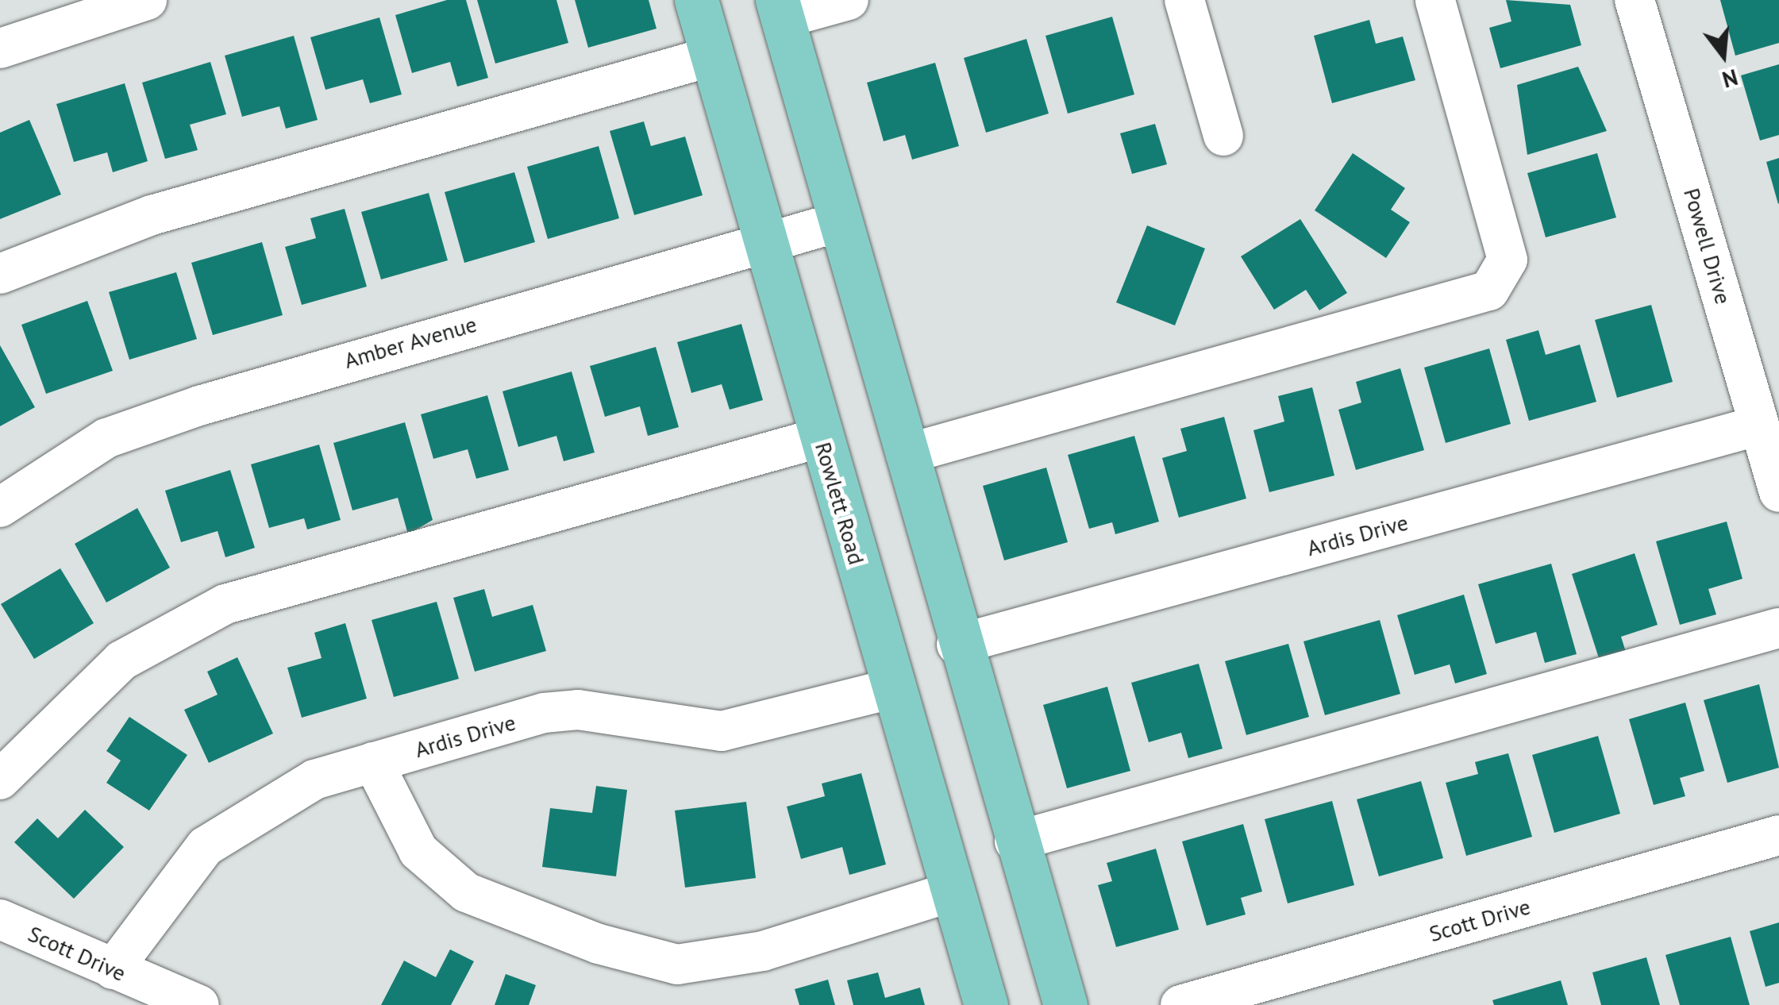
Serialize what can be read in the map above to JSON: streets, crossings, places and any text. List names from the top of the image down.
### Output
{
  "streets": {
    "main road": ["Rowlett Road"],
    "street": [
      "Powell Drive",
      "Amber Avenue",
      "Ardis Drive",
      "Scott Drive"
    ]
  },
  "crossings": [
    ["Powell Drive", "Ardis Drive"],
    ["Amber Avenue", "Rowlett Road"],
    ["Rowlett Road", "Ardis Drive"],
    ["Ardis Drive", "Scott Drive"]
  ],
  "north": "bottom"
}
